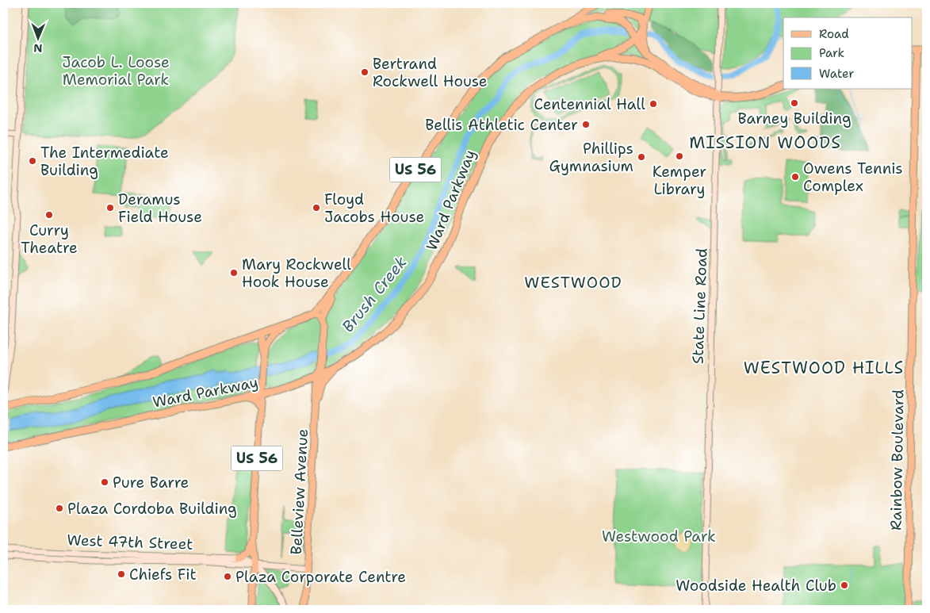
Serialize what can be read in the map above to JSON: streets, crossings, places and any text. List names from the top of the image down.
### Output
{
  "streets": {
    "highway": ["US 56", "Ward Parkway"],
    "main road": [
      "State Line Road",
      "Rainbow Boulevard",
      "Belleview Avenue",
      "West 47th Street"
    ]
  },
  "crossings": [
    ["US 56", "Ward Parkway"],
    ["US 56", "State Line Road"],
    ["US 56", "West 47th Street"],
    ["Ward Parkway", "Belleview Avenue"],
    ["Belleview Avenue", "West 47th Street"]
  ],
  "districts": ["MISSION WOODS", "WESTWOOD", "WESTWOOD HILLS"],
  "water": ["Brush Creek"],
  "parks": ["Jacob L. Loose Memorial Park", "Westwood Park"],
  "places": [
    "Bertrand Rockwell House",
    "Barney Building",
    "Centennial Hall",
    "Bellis Athletic Center",
    "Kemper Library",
    "Phillips Gymnasium",
    "The Intermediate Building",
    "Owens Tennis Complex",
    "Deramus Field House",
    "Floyd Jacobs House",
    "Curry Theatre",
    "Mary Rockwell Hook House",
    "Pure Barre",
    "Plaza Cordoba Building",
    "Chiefs Fit",
    "Plaza Corporate Centre",
    "Woodside Health Club"
  ],
  "legend": ["Road", "Park", "Water"],
  "north": "bottom"
}
